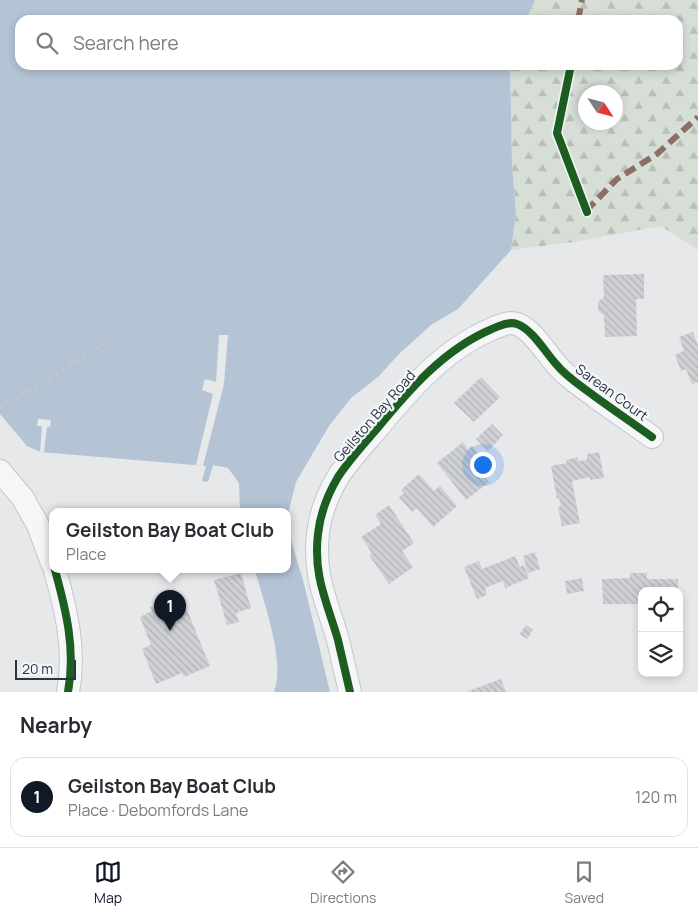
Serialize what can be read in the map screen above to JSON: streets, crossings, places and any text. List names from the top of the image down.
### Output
{
  "streets": {
    "street": ["Sarean Court", "Geilston Bay Road"]
  },
  "crossings": [
    ["Sarean Court", "Geilston Bay Road"]
  ],
  "scale_bar": "20 m",
  "north": "bottom right",
  "page": {
    "search": "Search here",
    "popup": ["Geilston Bay Boat Club", "Place"],
    "pins": "1",
    "scale": "20 m",
    "heading": "Nearby",
    "list": [
      {
        "mark": "1",
        "name": "Geilston Bay Boat Club",
        "note": "Place · Debomfords Lane",
        "value": "120 m"
      }
    ],
    "nav": ["Map", "Directions", "Saved"]
  }
}
